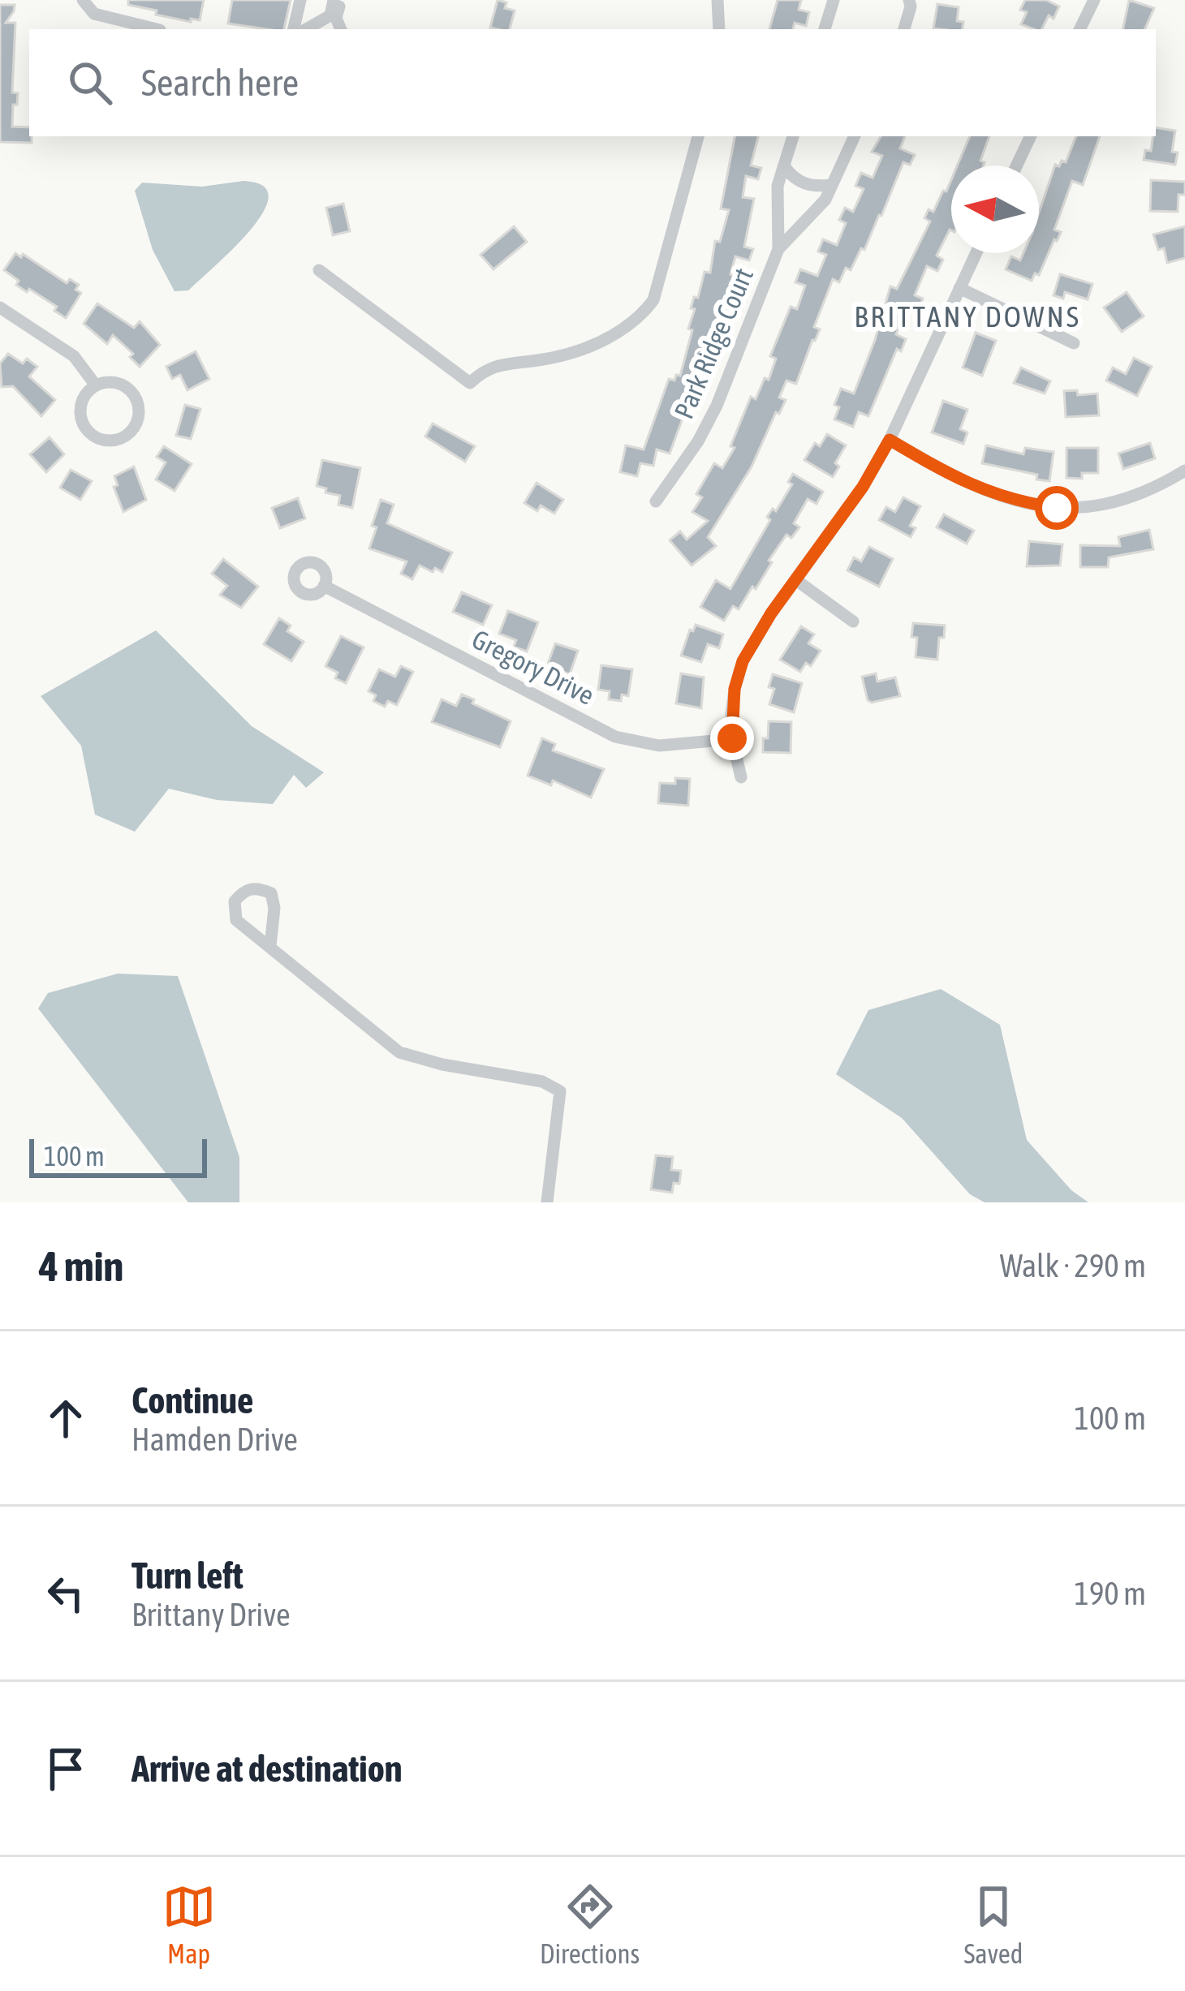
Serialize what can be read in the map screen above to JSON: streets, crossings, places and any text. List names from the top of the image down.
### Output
{
  "streets": {
    "street": ["Park Ridge Court", "Gregory Drive"]
  },
  "districts": ["BRITTANY DOWNS"],
  "scale_bar": "100 m",
  "north": "left",
  "page": {
    "search": "Search here",
    "scale": "100 m",
    "heading": ["4 min", "Walk · 290 m"],
    "list": [
      ["Continue", "Hamden Drive", "100 m"],
      ["Turn left", "Brittany Drive", "190 m"],
      "Arrive at destination"
    ],
    "nav": ["Map", "Directions", "Saved"]
  }
}
